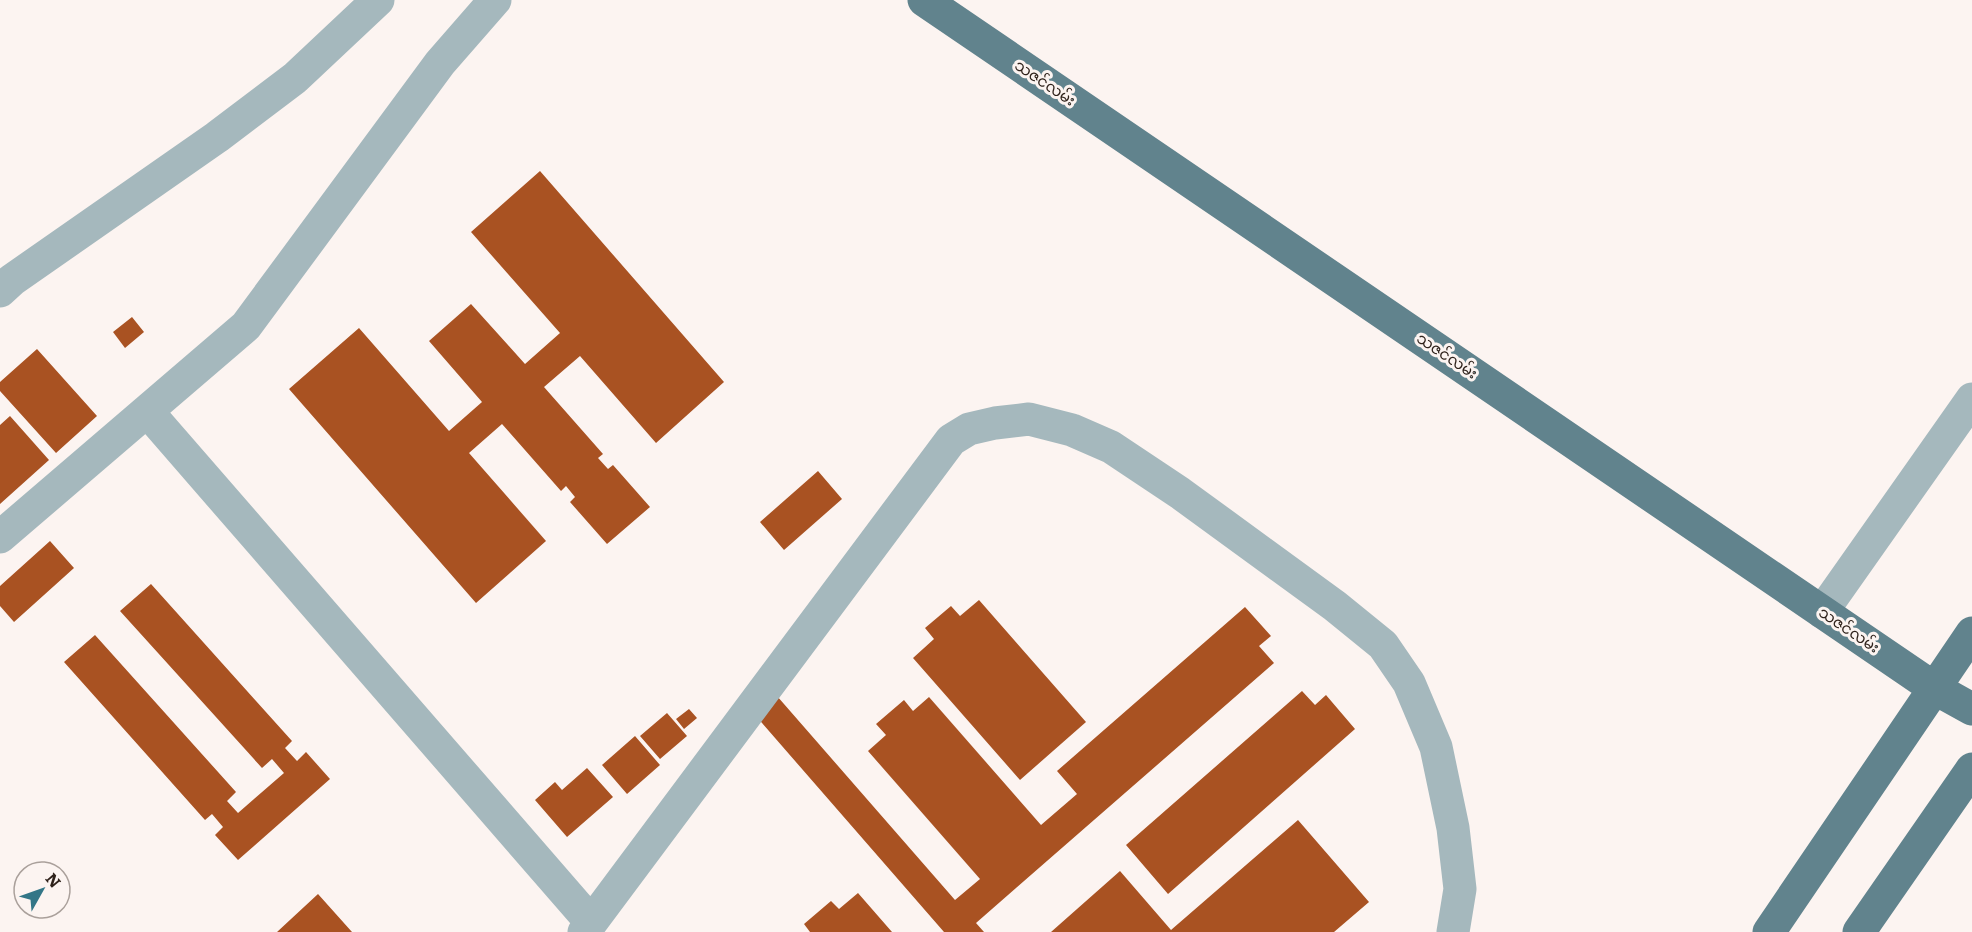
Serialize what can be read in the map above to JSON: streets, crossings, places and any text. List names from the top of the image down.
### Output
{
  "streets": {
    "main road": ["သဇင်လမ်း"]
  },
  "north": "top right"
}
